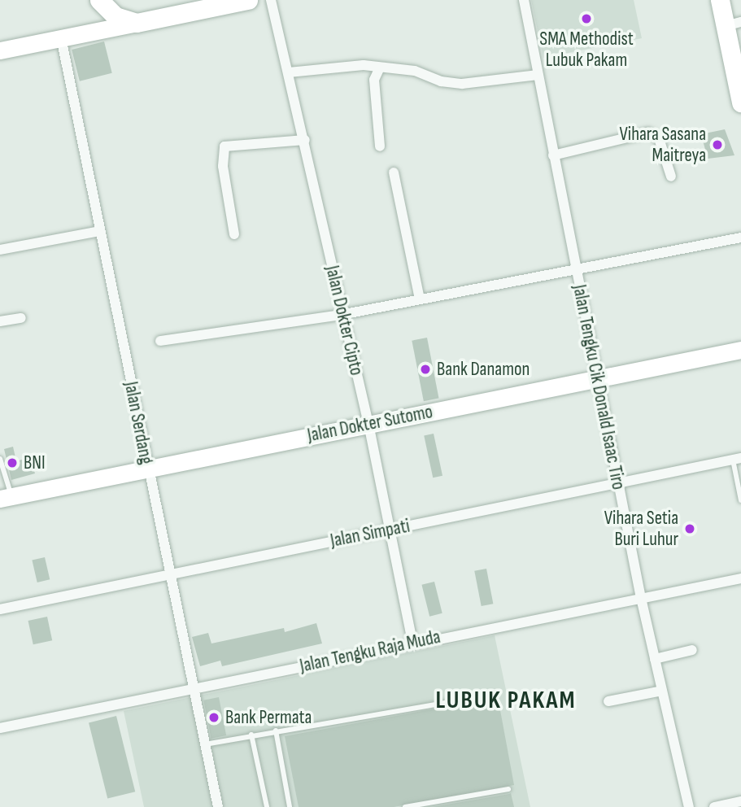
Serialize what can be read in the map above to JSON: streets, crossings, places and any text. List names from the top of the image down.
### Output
{
  "streets": {
    "main road": ["Jalan Dokter Sutomo"],
    "street": [
      "Jalan Dokter Cipto",
      "Jalan Tengku Cik Donald Isaac Tiro",
      "Jalan Serdang",
      "Jalan Simpati",
      "Jalan Tengku Raja Muda"
    ]
  },
  "crossings": [
    ["Jalan Dokter Cipto", "Jalan Dokter Sutomo"],
    ["Jalan Dokter Cipto", "Jalan Simpati"],
    ["Jalan Dokter Cipto", "Jalan Tengku Raja Muda"],
    ["Jalan Tengku Cik Donald Isaac Tiro", "Jalan Dokter Sutomo"],
    ["Jalan Tengku Cik Donald Isaac Tiro", "Jalan Simpati"],
    ["Jalan Tengku Cik Donald Isaac Tiro", "Jalan Tengku Raja Muda"],
    ["Jalan Serdang", "Jalan Dokter Sutomo"],
    ["Jalan Serdang", "Jalan Simpati"],
    ["Jalan Serdang", "Jalan Tengku Raja Muda"]
  ],
  "districts": ["LUBUK PAKAM"],
  "places": [
    "SMA Methodist Lubuk Pakam",
    "Vihara Sasana Maitreya",
    "Bank Danamon",
    "BNI",
    "Vihara Setia Buri Luhur",
    "Bank Permata"
  ]
}
